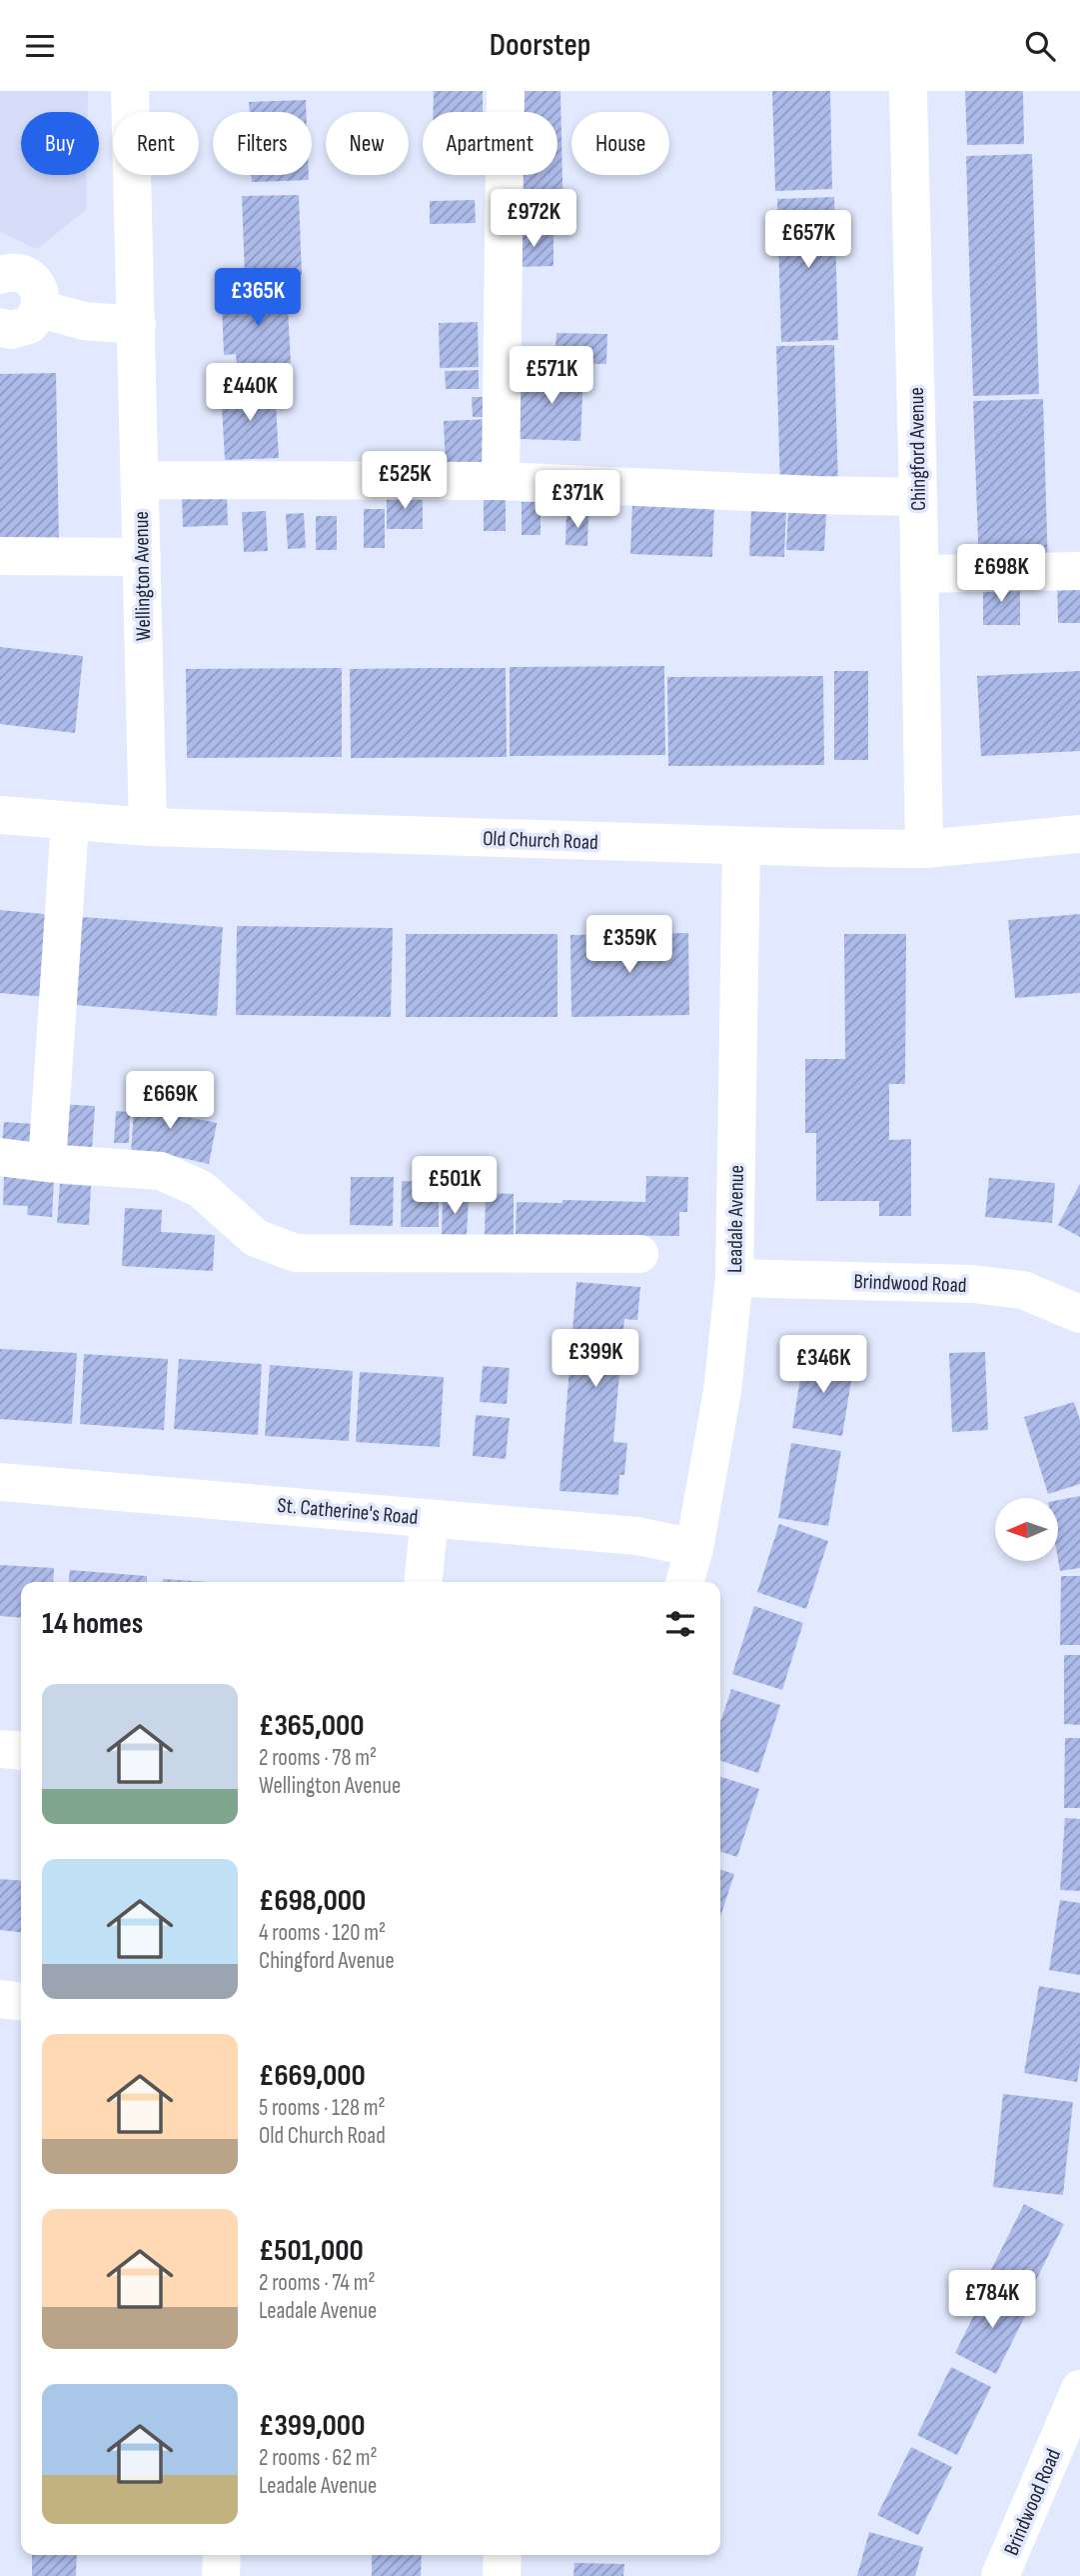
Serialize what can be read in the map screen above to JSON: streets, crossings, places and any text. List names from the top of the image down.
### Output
{
  "streets": {
    "street": [
      "Chingford Avenue",
      "Wellington Avenue",
      "Old Church Road",
      "Leadale Avenue",
      "Brindwood Road",
      "St. Catherine's Road"
    ]
  },
  "crossings": [
    ["Chingford Avenue", "Old Church Road"],
    ["Wellington Avenue", "Old Church Road"],
    ["Old Church Road", "Leadale Avenue"],
    ["Leadale Avenue", "Brindwood Road"],
    ["Leadale Avenue", "St. Catherine's Road"]
  ],
  "north": "left",
  "page": {
    "header": "Doorstep",
    "chip": [
      "Buy",
      "Rent",
      "Filters",
      "New",
      "Apartment",
      "House"
    ],
    "price": [
      "£972K",
      "£657K",
      "£365K",
      "£571K",
      "£440K",
      "£525K",
      "£371K",
      "£698K",
      "£359K",
      "£669K",
      "£501K",
      "£399K",
      "£346K",
      "£784K"
    ],
    "heading": "14 homes",
    "list": [
      {
        "name": "£365,000",
        "note": "2 rooms · 78 m² · Wellington Avenue"
      },
      {
        "name": "£698,000",
        "note": "4 rooms · 120 m² · Chingford Avenue"
      },
      {
        "name": "£669,000",
        "note": "5 rooms · 128 m² · Old Church Road"
      },
      {
        "name": "£501,000",
        "note": "2 rooms · 74 m² · Leadale Avenue"
      },
      {
        "name": "£399,000",
        "note": "2 rooms · 62 m² · Leadale Avenue"
      }
    ]
  }
}
